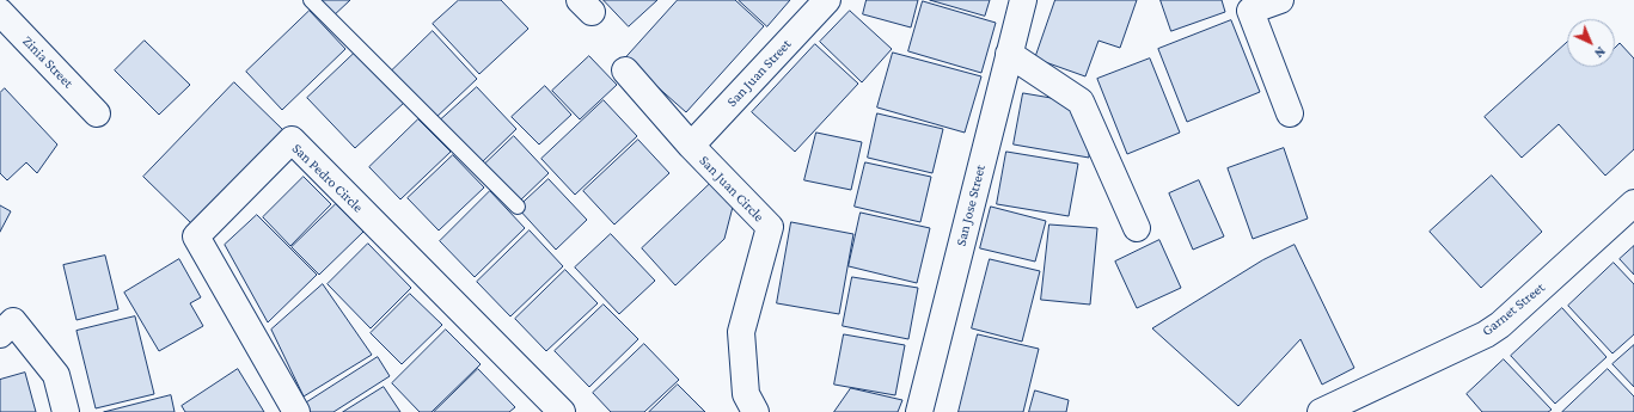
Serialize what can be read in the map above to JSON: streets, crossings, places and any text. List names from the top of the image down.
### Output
{
  "streets": {
    "street": [
      "Zinia Street",
      "San Juan Street",
      "San Pedro Circle",
      "San Juan Circle",
      "San Jose Street",
      "Garnet Street"
    ]
  },
  "crossings": [
    ["San Juan Street", "San Juan Circle"]
  ],
  "north": "bottom right"
}
